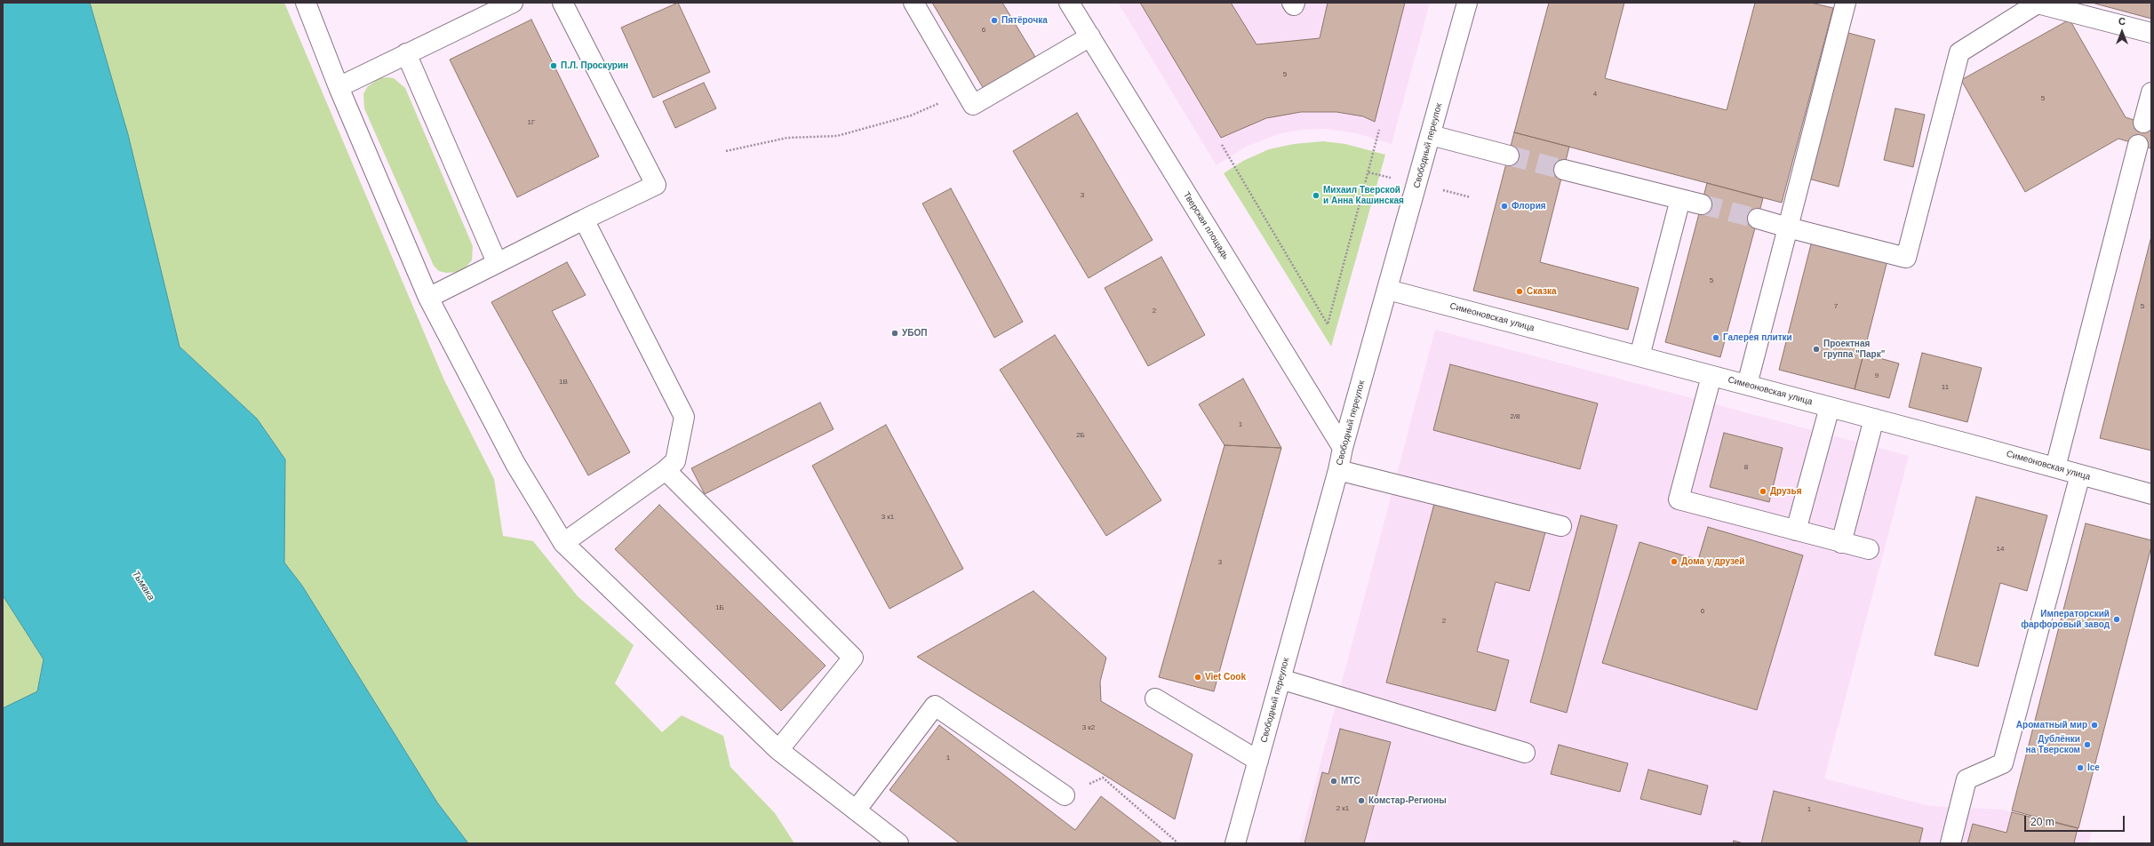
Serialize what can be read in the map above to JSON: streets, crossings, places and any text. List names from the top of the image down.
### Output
{
  "streets": {
    "street": ["Свободный переулок", "Тверская площадь", "Симеоновская улица"]
  },
  "crossings": [
    ["Свободный переулок", "Тверская площадь"],
    ["Свободный переулок", "Симеоновская улица"]
  ],
  "water": ["Тьмака"],
  "places": [
    "Пятёрочка",
    "П.Л. Проскурин",
    "Михаил Тверской и Анна Кашинская",
    "Флория",
    "Сказка",
    "УБОП",
    "Галерея плитки",
    "Проектная группа \"Парк\"",
    "Друзья",
    "Дома у друзей",
    "Императорский фарфоровый завод",
    "Viet Cook",
    "Ароматный мир",
    "Дублёнки на Тверском",
    "Ice",
    "МТС",
    "Комстар-Регионы"
  ],
  "house_numbers": [
    "6",
    "5",
    "4",
    "5",
    "1Г",
    "3",
    "5",
    "7",
    "5",
    "2",
    "9",
    "1В",
    "11",
    "2/8",
    "1",
    "2Б",
    "8",
    "3 к1",
    "14",
    "3",
    "1Б",
    "6",
    "2",
    "3 к2",
    "1",
    "2 к1",
    "1"
  ],
  "scale_bar": "20 m",
  "north": "top"
}
